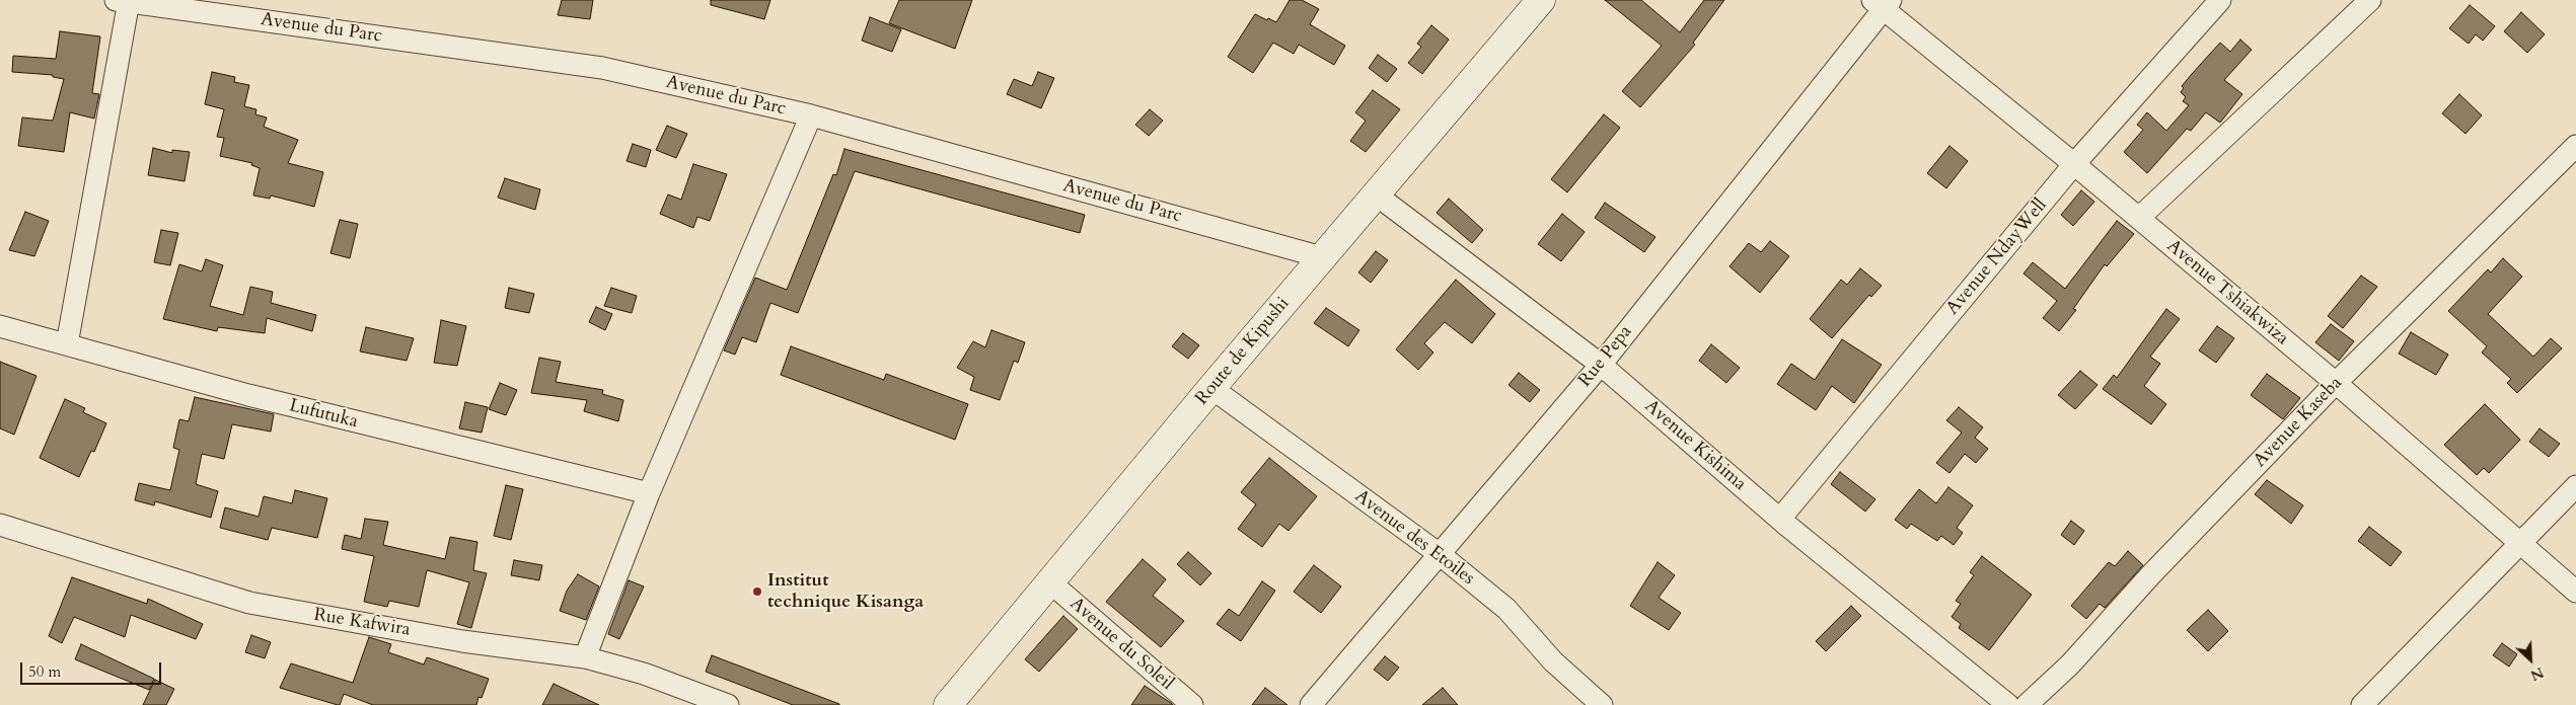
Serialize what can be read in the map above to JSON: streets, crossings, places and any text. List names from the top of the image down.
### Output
{
  "streets": {
    "main road": ["Route de Kipushi"],
    "street": [
      "Avenue du Parc",
      "Avenue NdayWell",
      "Avenue Tshiakwiza",
      "Rue Pepa",
      "Lufutuka",
      "Avenue Kaseba",
      "Avenue Kishima",
      "Avenue des Etoiles",
      "Rue Kafwira",
      "Avenue du Soleil"
    ]
  },
  "crossings": [
    ["Avenue du Parc", "Route de Kipushi"],
    ["Avenue NdayWell", "Avenue Tshiakwiza"],
    ["Avenue NdayWell", "Avenue Kishima"],
    ["Avenue Tshiakwiza", "Rue Pepa"],
    ["Avenue Tshiakwiza", "Avenue Kaseba"],
    ["Route de Kipushi", "Avenue Kishima"],
    ["Route de Kipushi", "Avenue des Etoiles"],
    ["Route de Kipushi", "Avenue du Soleil"],
    ["Rue Pepa", "Avenue Kishima"],
    ["Rue Pepa", "Avenue des Etoiles"]
  ],
  "places": ["Institut technique Kisanga"],
  "scale_bar": "50 m",
  "north": "bottom right"
}
